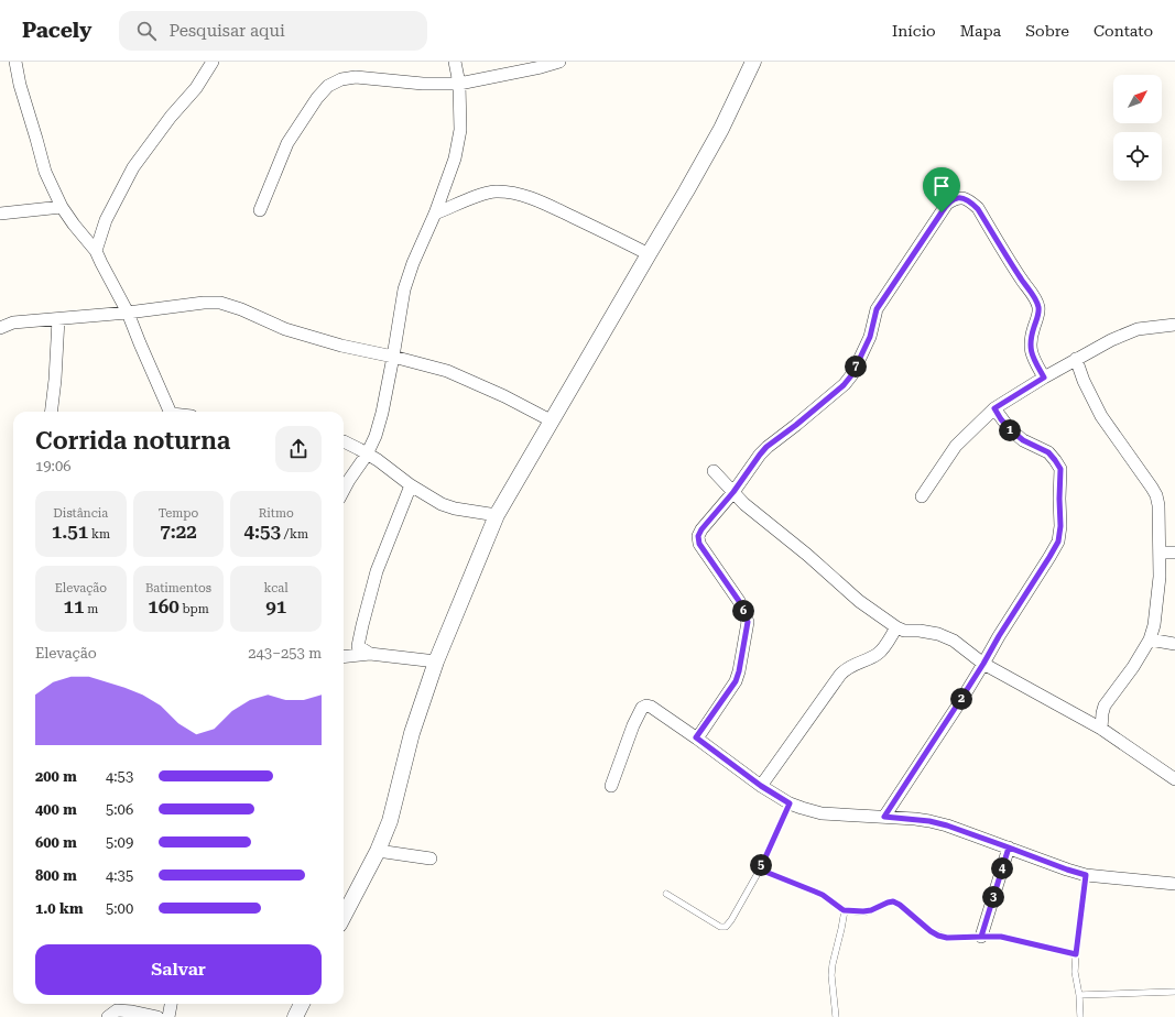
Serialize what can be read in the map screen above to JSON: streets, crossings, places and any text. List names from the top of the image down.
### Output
{
  "north": "top right",
  "page": {
    "header": "Pacely",
    "search": "Pesquisar aqui",
    "nav": [
      "Início",
      "Mapa",
      "Sobre",
      "Contato"
    ],
    "pins": [
      "7",
      "1",
      "6",
      "2",
      "5",
      "4",
      "3"
    ],
    "heading": ["Corrida noturna", "19:06"],
    "stats": [
      ["Distância", "1.51 km"],
      ["Tempo", "7:22"],
      ["Ritmo", "4:53 /km"],
      ["Elevação", "11 m"],
      ["Batimentos", "160 bpm"],
      ["kcal", "91"]
    ],
    "chart": ["Elevação", "243–253 m"],
    "list": [
      {
        "name": "200 m",
        "note": "4:53"
      },
      {
        "name": "400 m",
        "note": "5:06"
      },
      {
        "name": "600 m",
        "note": "5:09"
      },
      {
        "name": "800 m",
        "note": "4:35"
      },
      {
        "name": "1.0 km",
        "note": "5:00"
      }
    ],
    "buttons": "Salvar"
  }
}
